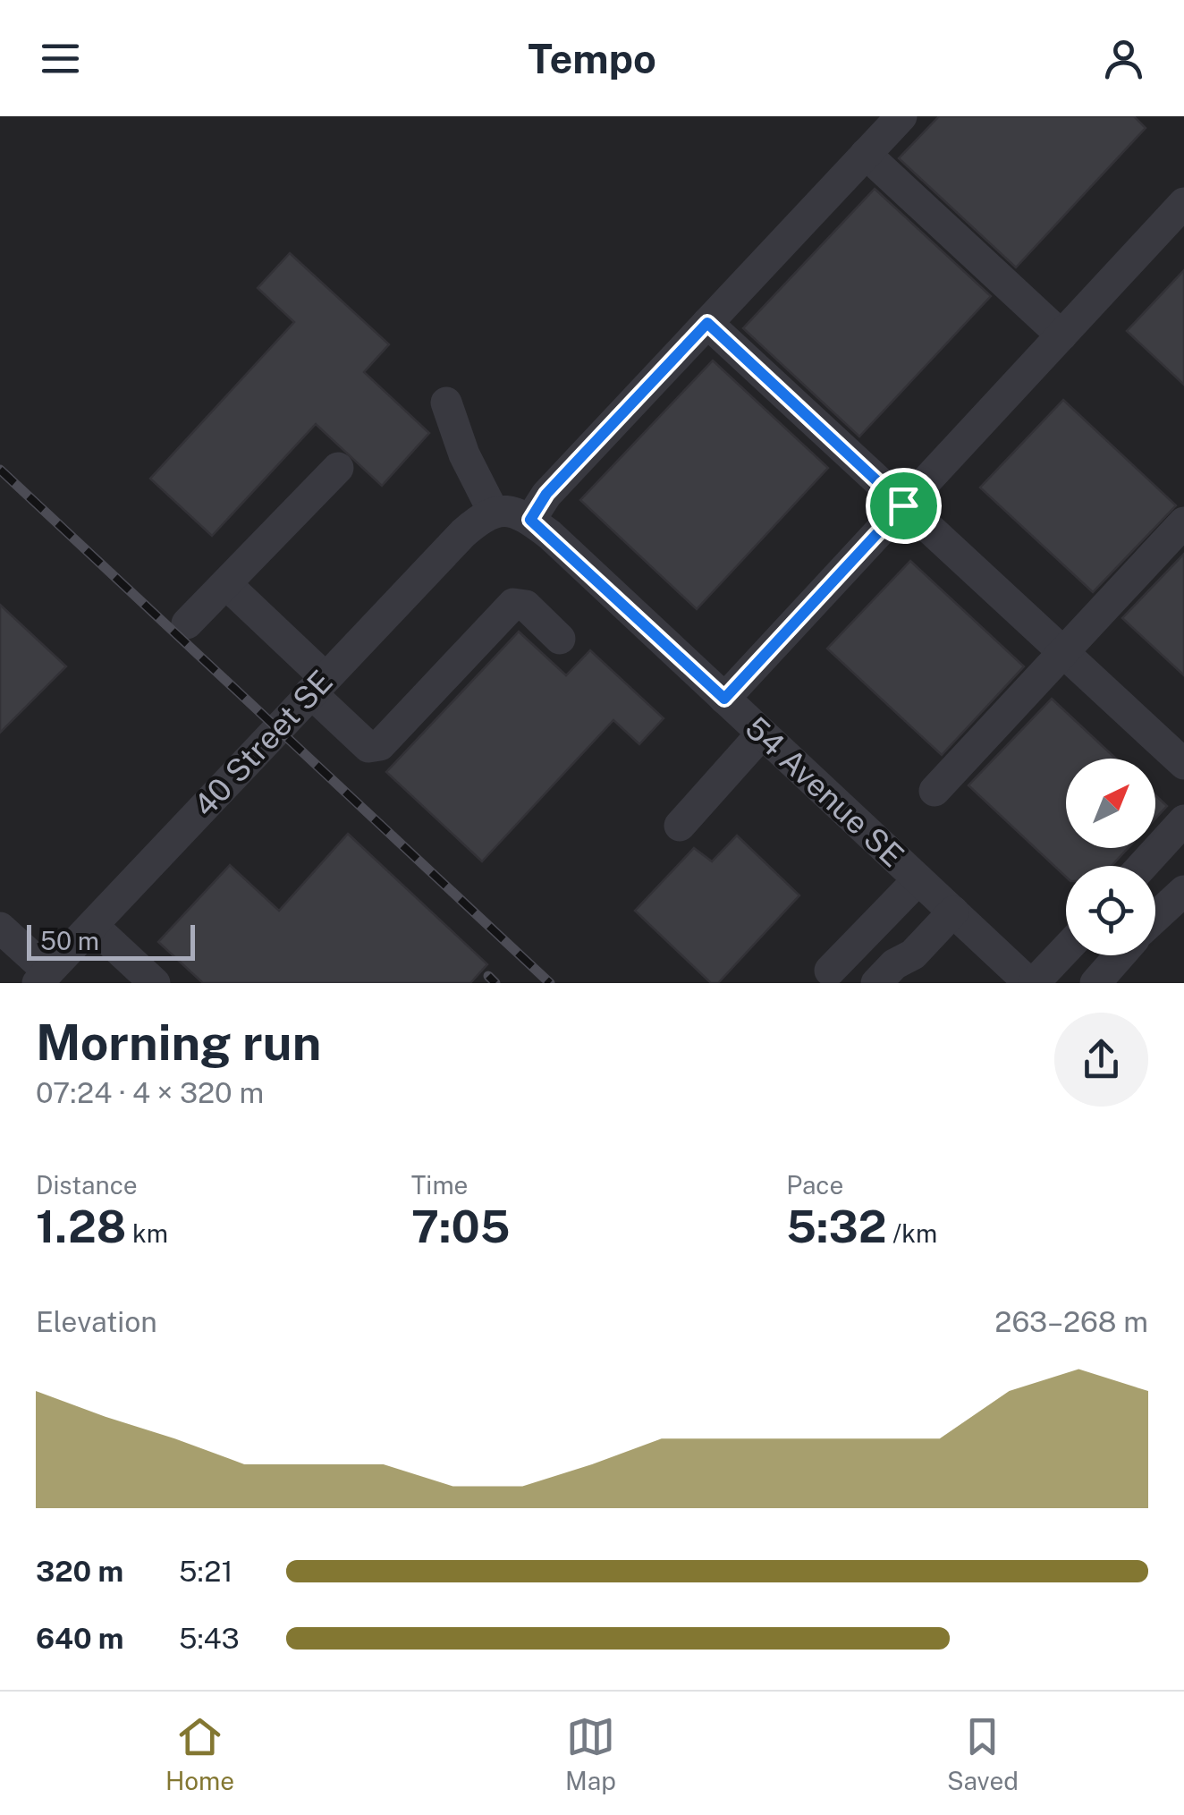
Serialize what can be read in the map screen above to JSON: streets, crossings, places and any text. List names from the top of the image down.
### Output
{
  "streets": {
    "street": ["40 Street SE", "54 Avenue SE"]
  },
  "scale_bar": "50 m",
  "north": "top right",
  "page": {
    "header": "Tempo",
    "scale": "50 m",
    "heading": ["Morning run", "07:24 · 4 × 320 m"],
    "stats": [
      ["Distance", "1.28 km"],
      ["Time", "7:05"],
      ["Pace", "5:32 /km"]
    ],
    "chart": ["Elevation", "263–268 m"],
    "list": [
      {
        "name": "320 m",
        "note": "5:21"
      },
      {
        "name": "640 m",
        "note": "5:43"
      }
    ],
    "tabs": ["Home", "Map", "Saved"]
  }
}
